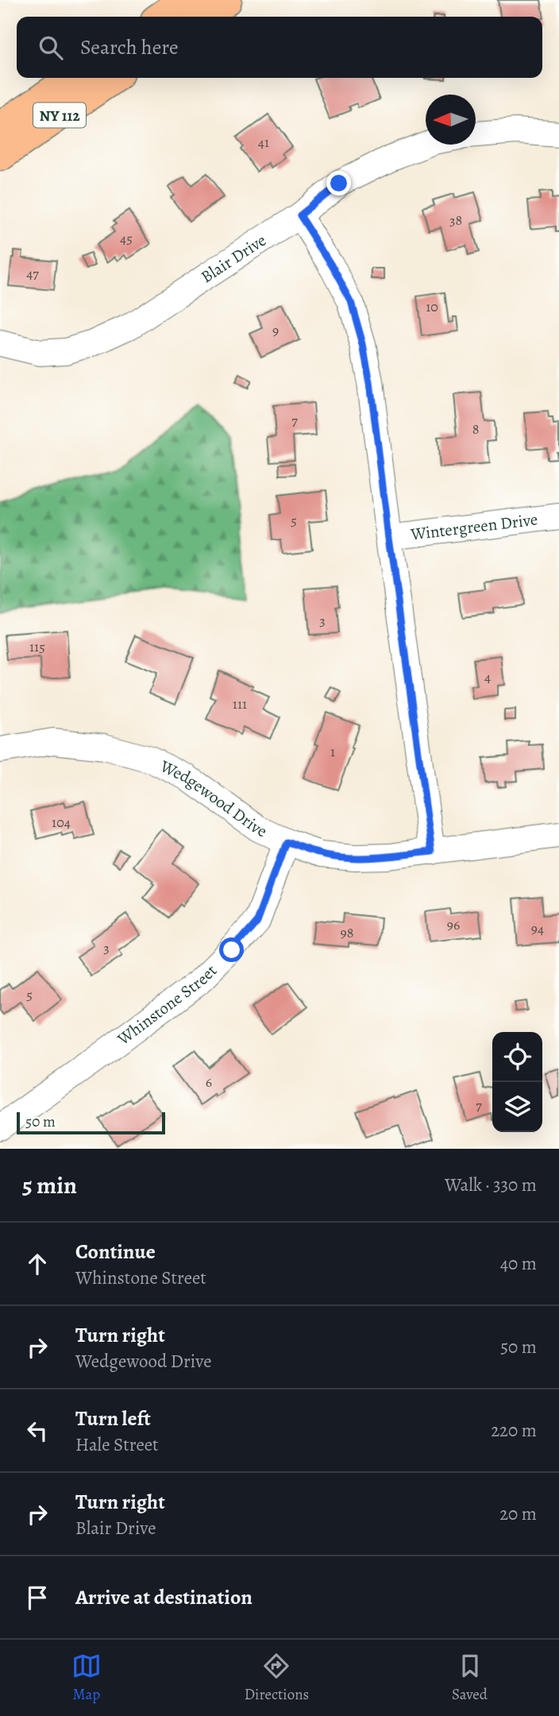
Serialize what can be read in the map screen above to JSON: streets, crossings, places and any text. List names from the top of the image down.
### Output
{
  "streets": {
    "main road": ["NY 112"],
    "street": [
      "Blair Drive",
      "Wintergreen Drive",
      "Wedgewood Drive",
      "Whinstone Street"
    ]
  },
  "crossings": [
    ["Wedgewood Drive", "Whinstone Street"]
  ],
  "house_numbers": [
    "41",
    "38",
    "45",
    "47",
    "10",
    "9",
    "7",
    "8",
    "5",
    "3",
    "115",
    "4",
    "111",
    "1",
    "104",
    "96",
    "94",
    "98",
    "3",
    "5",
    "6",
    "7"
  ],
  "scale_bar": "50 m",
  "north": "left",
  "page": {
    "search": "Search here",
    "scale": "50 m",
    "heading": ["5 min", "Walk · 330 m"],
    "list": [
      ["Continue", "Whinstone Street", "40 m"],
      ["Turn right", "Wedgewood Drive", "50 m"],
      ["Turn left", "Hale Street", "220 m"],
      ["Turn right", "Blair Drive", "20 m"],
      "Arrive at destination"
    ],
    "nav": ["Map", "Directions", "Saved"]
  }
}
